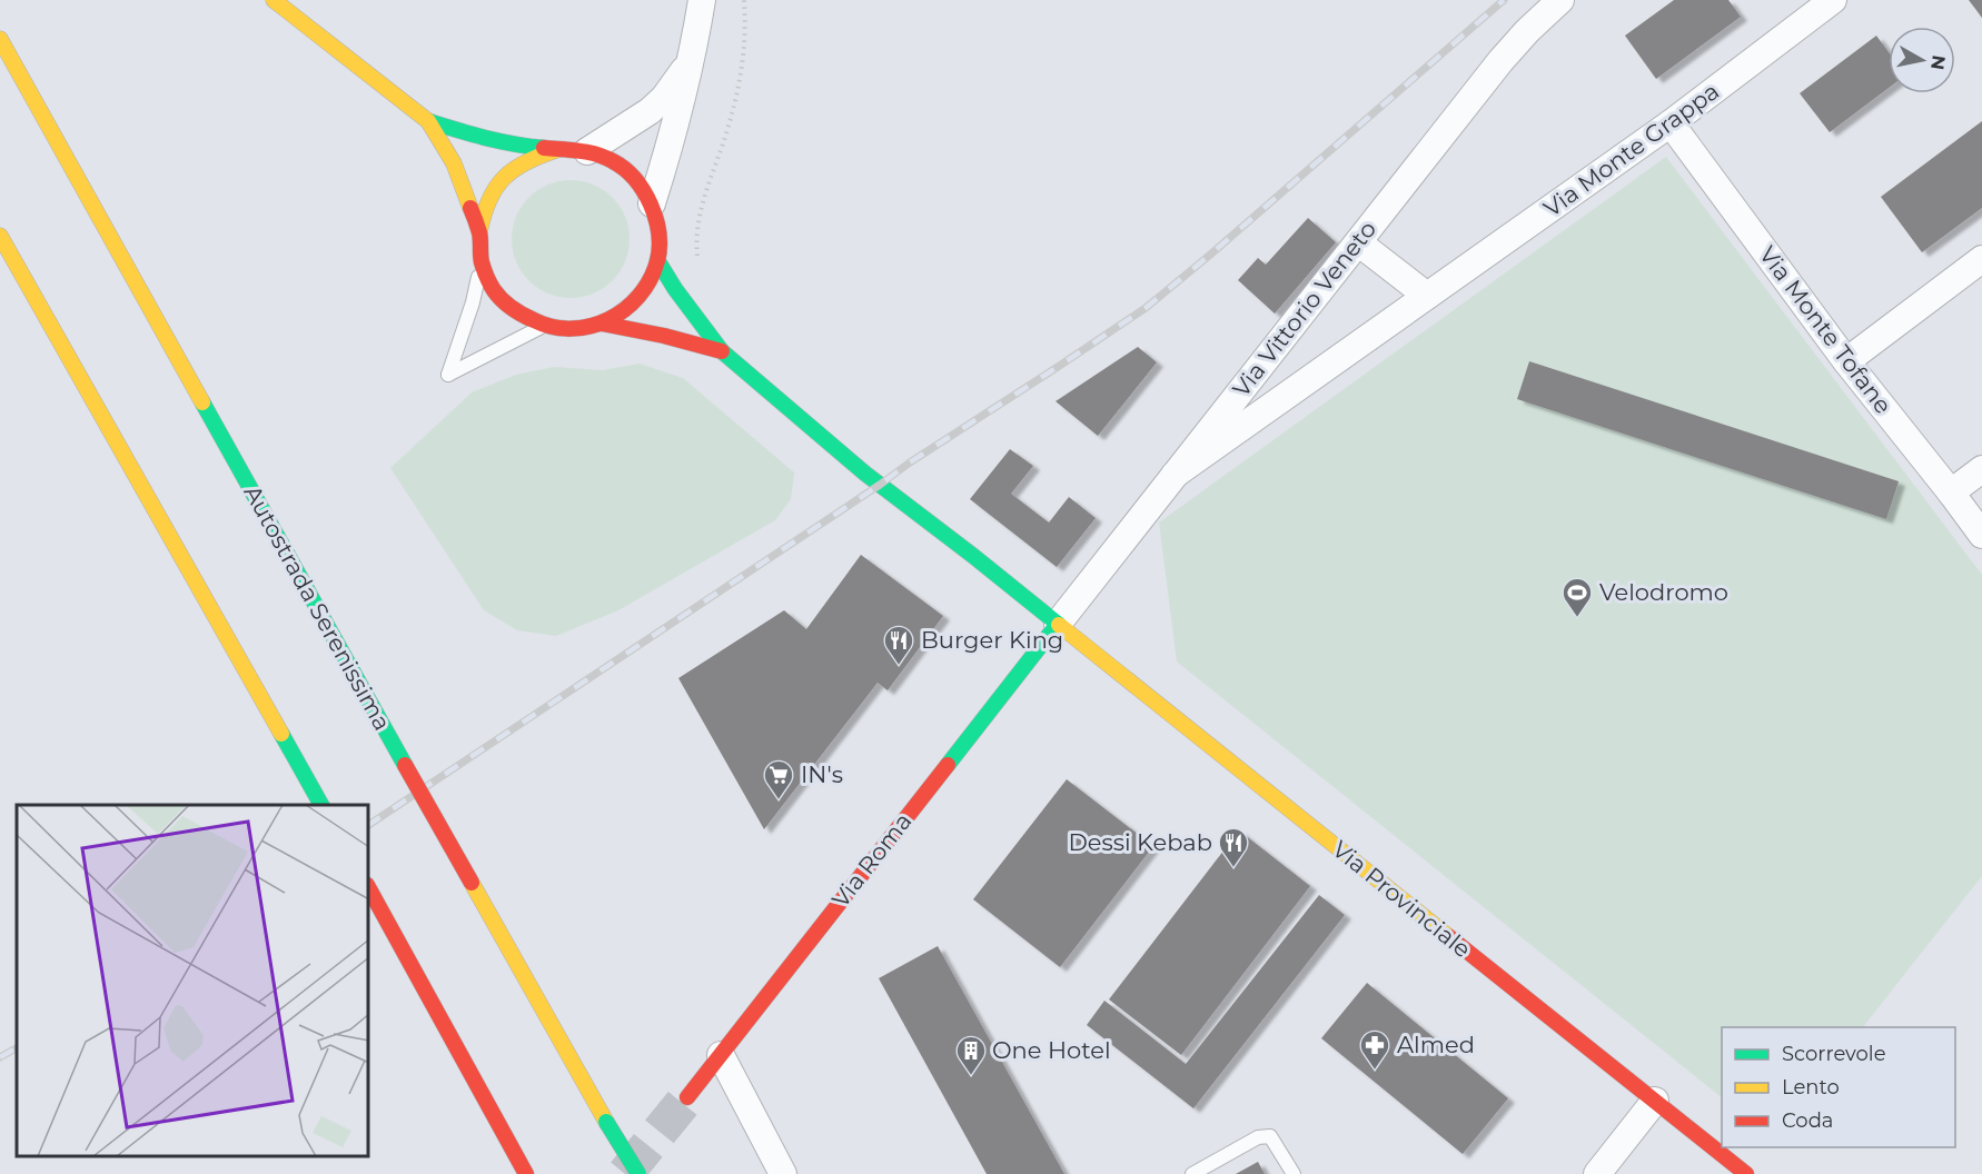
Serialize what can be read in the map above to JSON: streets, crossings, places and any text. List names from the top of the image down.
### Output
{
  "streets": {
    "main road": ["Autostrada Serenissima", "Via Roma", "Via Provinciale"],
    "street": ["Via Monte Grappa", "Via Vittorio Veneto", "Via Monte Tofane"]
  },
  "crossings": [
    ["Via Monte Grappa", "Via Vittorio Veneto"],
    ["Via Monte Grappa", "Via Monte Tofane"],
    ["Via Vittorio Veneto", "Via Roma"],
    ["Via Vittorio Veneto", "Via Provinciale"],
    ["Via Roma", "Via Provinciale"]
  ],
  "places": {
    "sports": ["Velodromo"],
    "restaurant": ["Burger King", "Dessi Kebab"],
    "supermarket": ["IN's"],
    "pharmacy": ["Almed"],
    "building": ["One Hotel"]
  },
  "legend": ["Scorrevole", "Lento", "Coda"],
  "north": "right"
}
